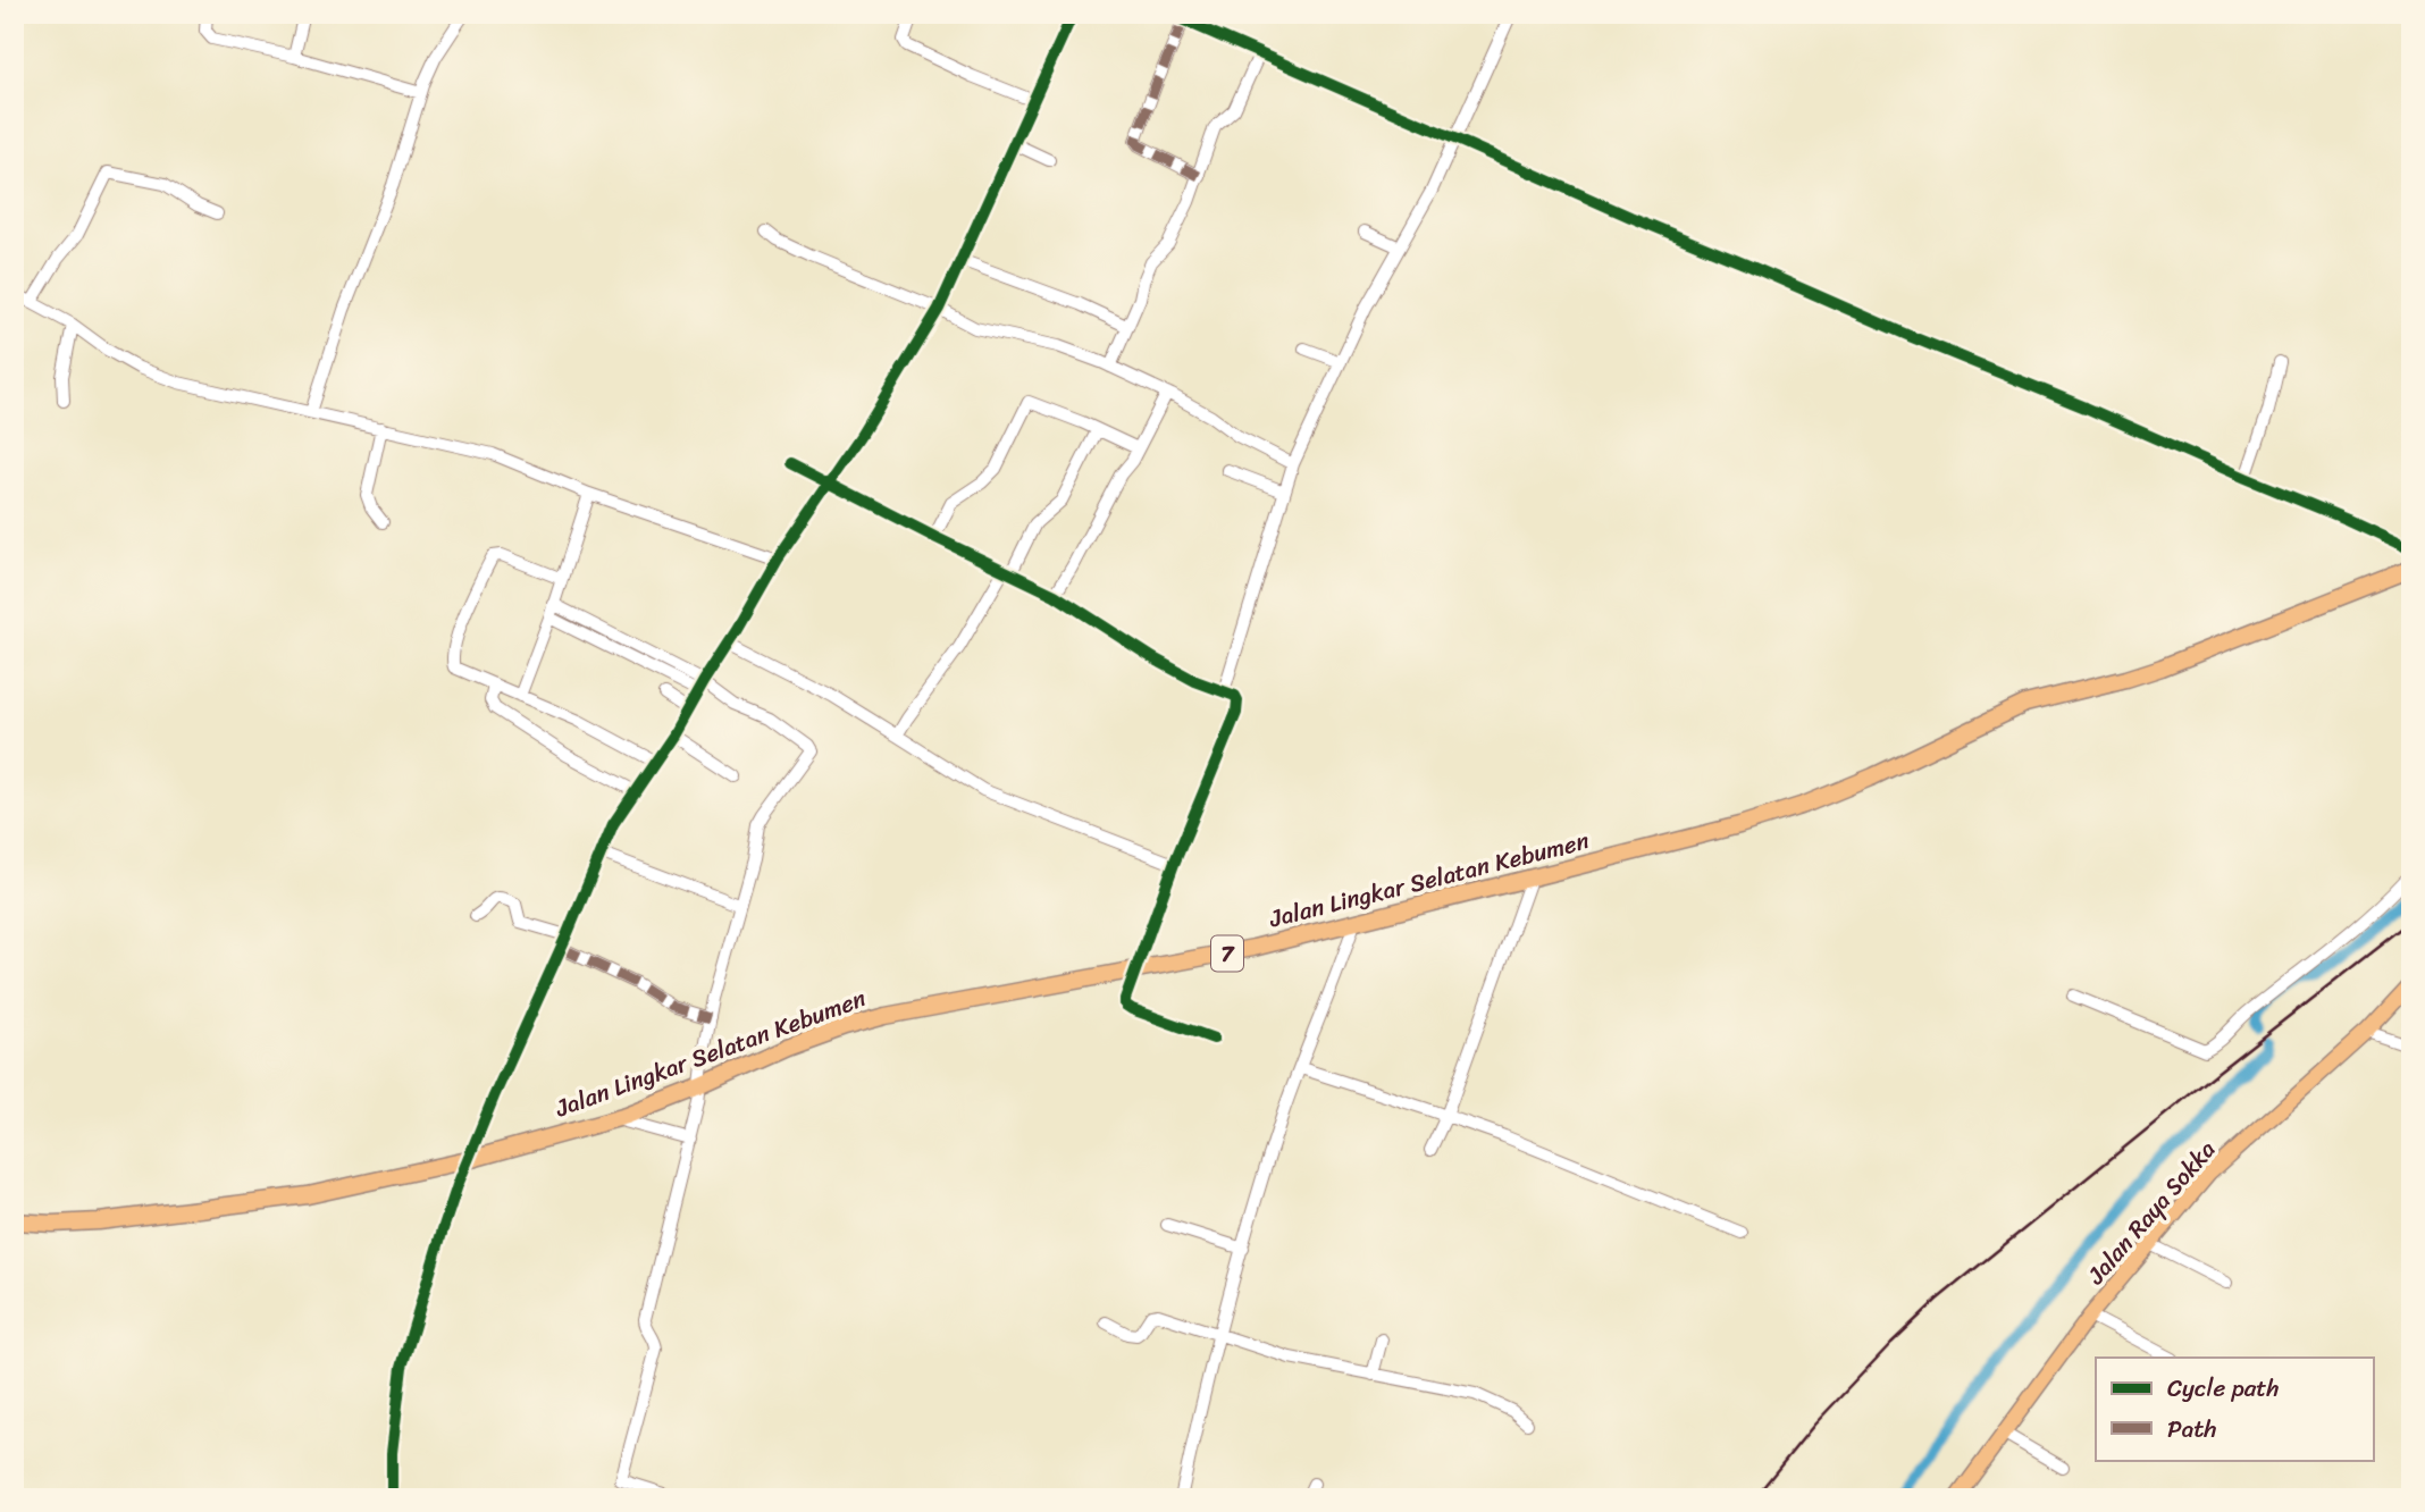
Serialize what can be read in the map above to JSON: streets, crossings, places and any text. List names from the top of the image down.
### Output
{
  "streets": {
    "highway": ["Jalan Lingkar Selatan Kebumen", "7"],
    "main road": ["Jalan Raya Sokka"]
  },
  "legend": ["Cycle path", "Path"]
}
